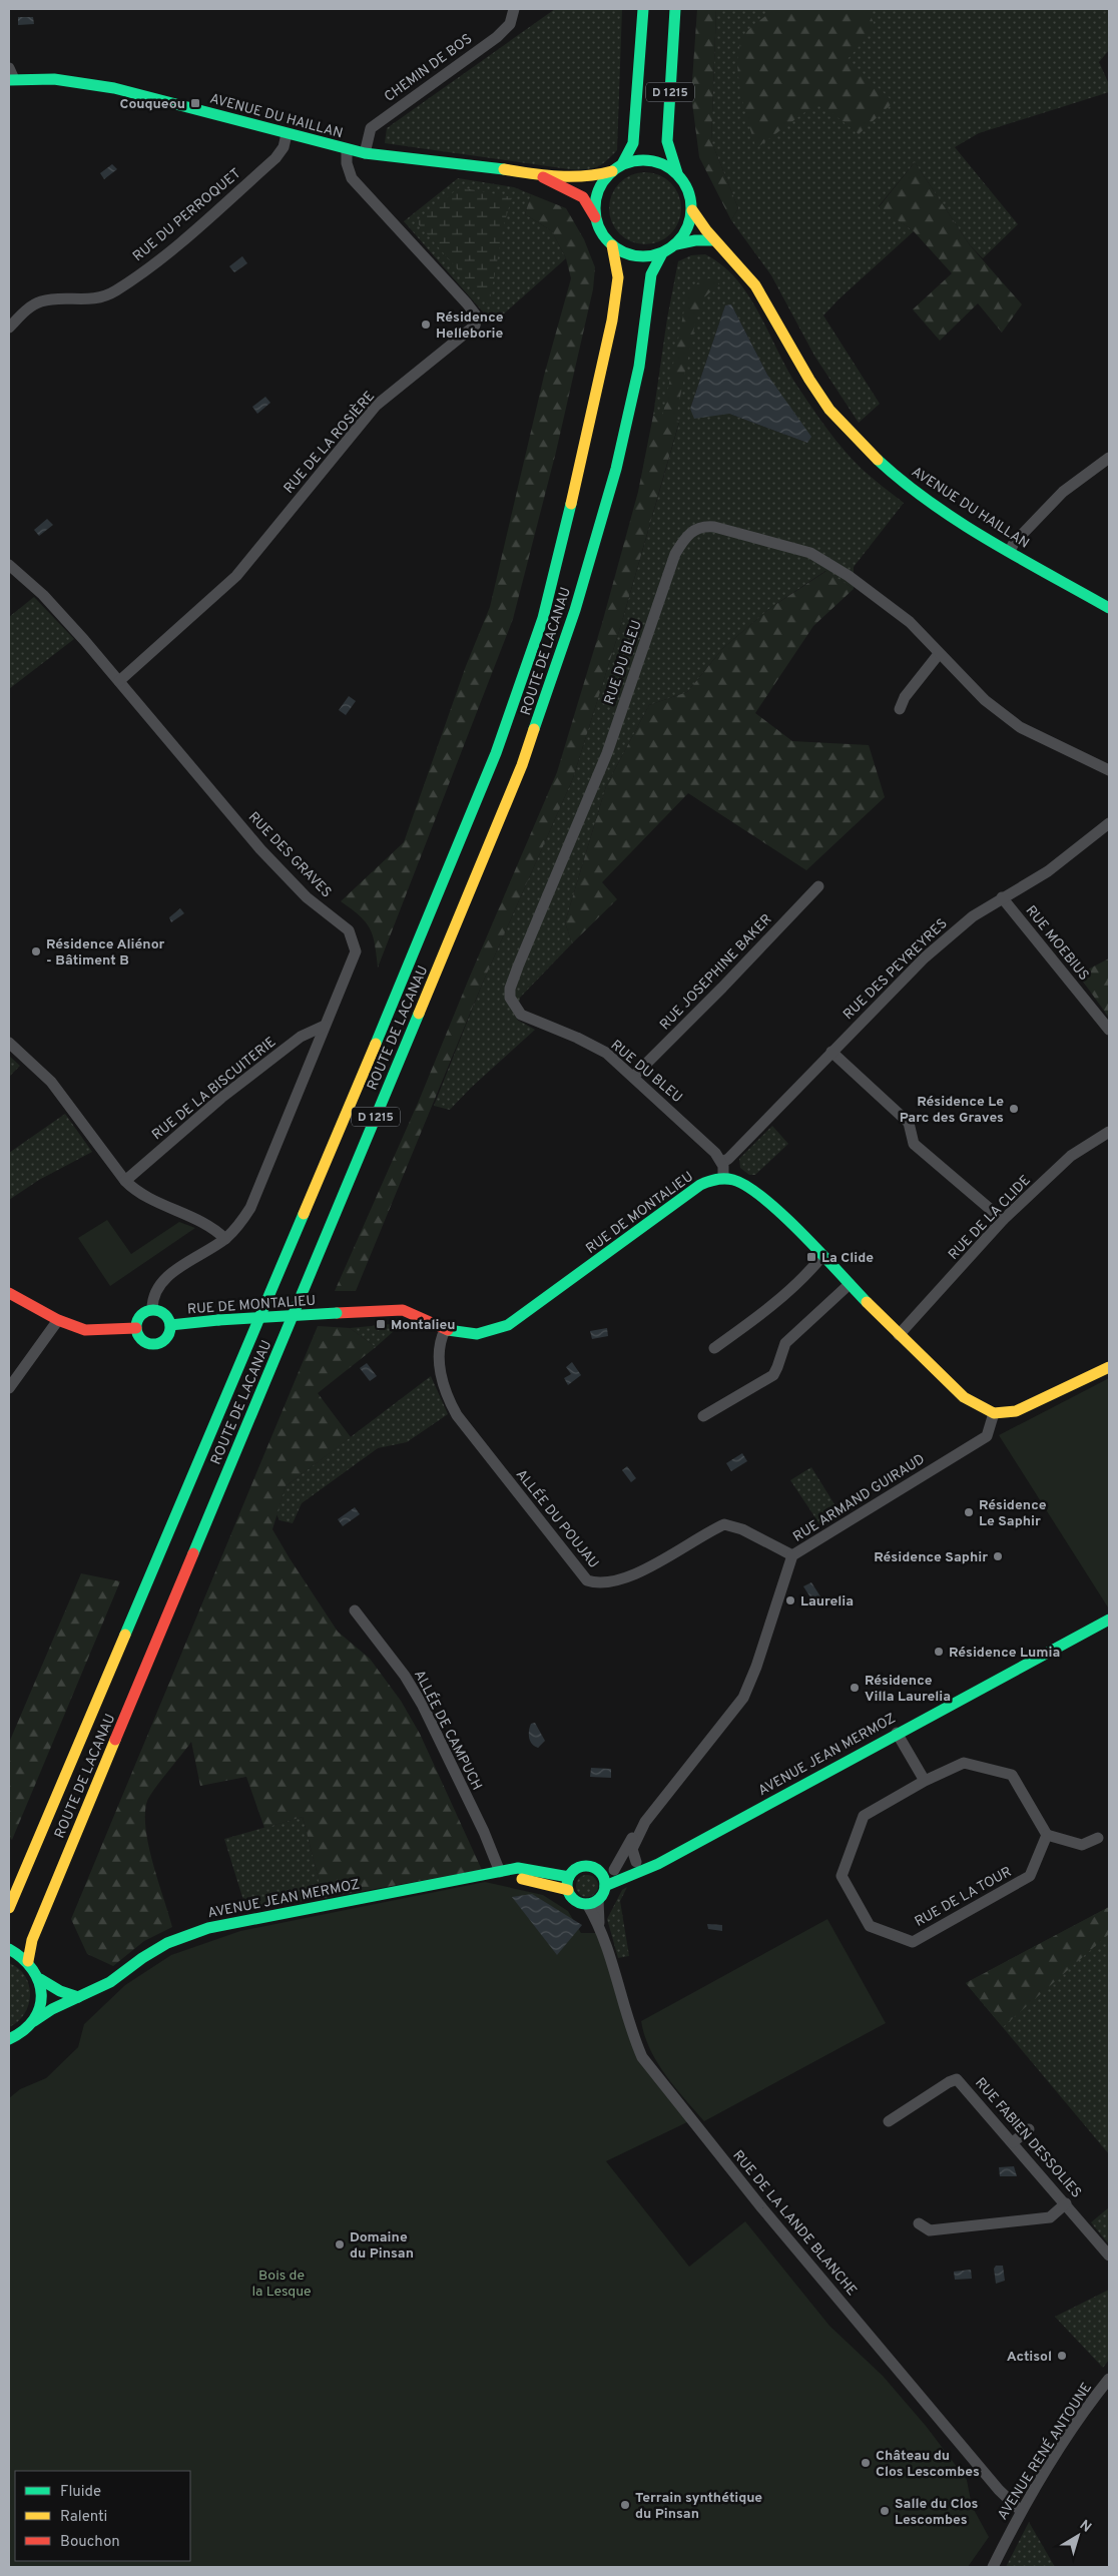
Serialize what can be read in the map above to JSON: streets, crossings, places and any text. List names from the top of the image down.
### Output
{
  "streets": {
    "main road": [
      "D 1215",
      "AVENUE DU HAILLAN",
      "ROUTE DE LACANAU",
      "RUE DE MONTALIEU",
      "AVENUE JEAN MERMOZ"
    ],
    "street": [
      "CHEMIN DE BOS",
      "RUE DU PERROQUET",
      "RUE DE LA ROSIÈRE",
      "RUE DU BLEU",
      "RUE DES GRAVES",
      "RUE MOEBIUS",
      "RUE DES PEYREYRES",
      "RUE JOSEPHINE BAKER",
      "RUE DE LA BISCUITERIE",
      "RUE DE LA CLIDE",
      "RUE ARMAND GUIRAUD",
      "ALLÉE DU POUJAU",
      "ALLÉE DE CAMPUCH",
      "RUE DE LA TOUR",
      "RUE FABIEN DESSOLIES",
      "RUE DE LA LANDE BLANCHE",
      "AVENUE RENÉ ANTOUNE"
    ]
  },
  "crossings": [
    ["CHEMIN DE BOS", "AVENUE DU HAILLAN"],
    ["D 1215", "AVENUE DU HAILLAN"],
    ["D 1215", "ROUTE DE LACANAU"],
    ["AVENUE DU HAILLAN", "RUE DU PERROQUET"],
    ["AVENUE DU HAILLAN", "RUE DE LA ROSIÈRE"],
    ["AVENUE DU HAILLAN", "ROUTE DE LACANAU"],
    ["RUE DE LA ROSIÈRE", "RUE DES GRAVES"],
    ["RUE DU BLEU", "RUE DES PEYREYRES"],
    ["RUE DU BLEU", "RUE JOSEPHINE BAKER"],
    ["RUE DES GRAVES", "RUE DE LA BISCUITERIE"],
    ["RUE MOEBIUS", "RUE DES PEYREYRES"],
    ["RUE DE MONTALIEU", "ALLÉE DU POUJAU"],
    ["RUE ARMAND GUIRAUD", "ALLÉE DU POUJAU"],
    ["RUE ARMAND GUIRAUD", "AVENUE JEAN MERMOZ"],
    ["ALLÉE DE CAMPUCH", "AVENUE JEAN MERMOZ"],
    ["AVENUE JEAN MERMOZ", "RUE DE LA LANDE BLANCHE"],
    ["RUE DE LA LANDE BLANCHE", "AVENUE RENÉ ANTOUNE"]
  ],
  "parks": ["Bois de la Lesque"],
  "places": {
    "transit": ["Couqueou", "La Clide", "Montalieu"],
    "other": [
      "Résidence Helleborie",
      "Résidence Aliénor - Bâtiment B",
      "Résidence Le Parc des Graves",
      "Résidence Le Saphir",
      "Résidence Saphir",
      "Laurelia",
      "Résidence Lumia",
      "Résidence Villa Laurelia",
      "Domaine du Pinsan",
      "Actisol",
      "Château du Clos Lescombes",
      "Terrain synthétique du Pinsan",
      "Salle du Clos Lescombes"
    ]
  },
  "legend": ["Fluide", "Ralenti", "Bouchon"],
  "north": "top right"
}
